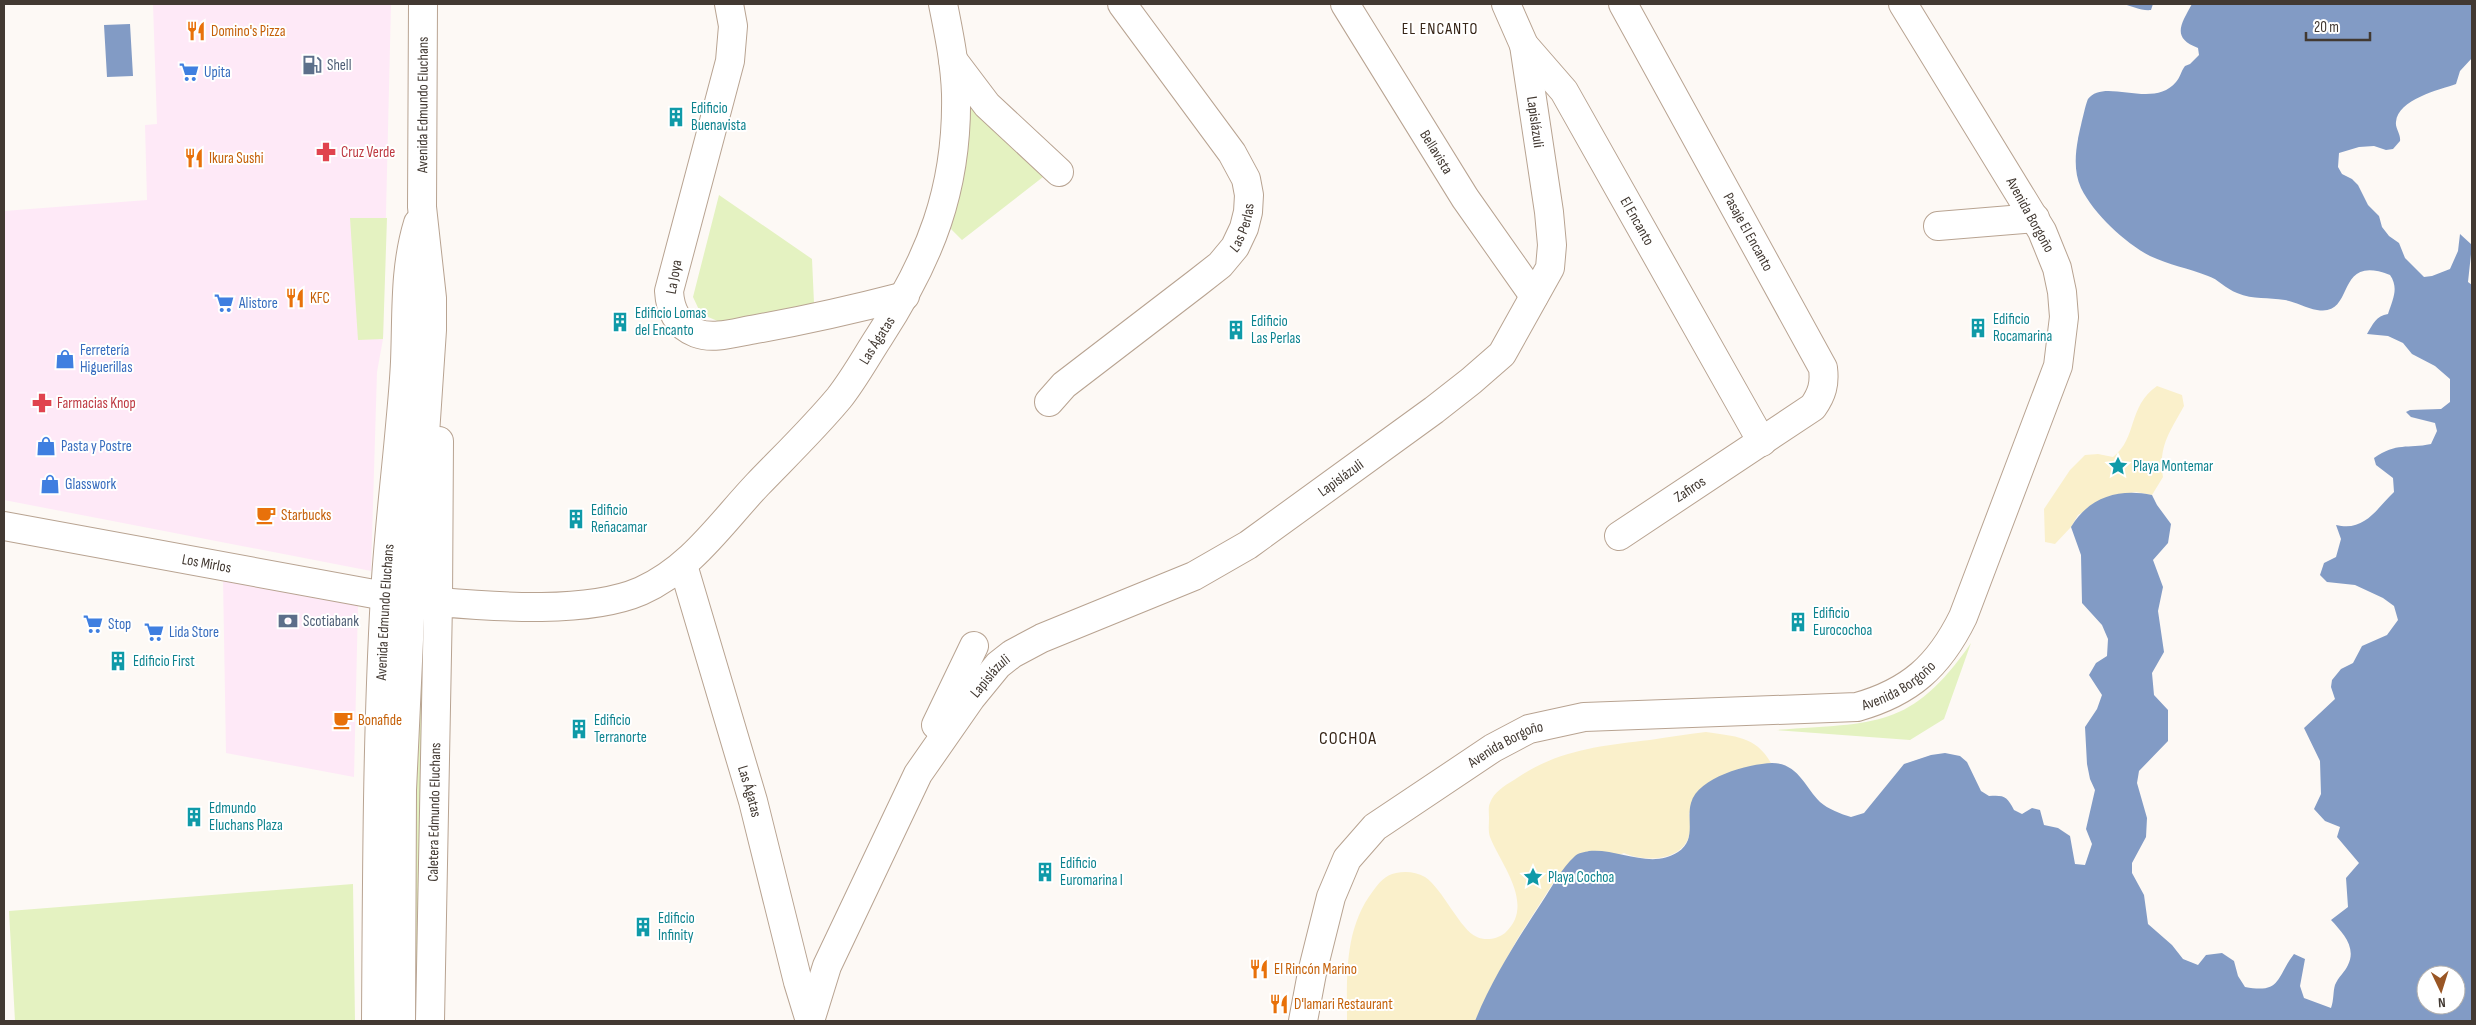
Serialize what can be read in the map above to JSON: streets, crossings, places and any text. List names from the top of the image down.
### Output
{
  "streets": {
    "street": [
      "Avenida Edmundo Eluchans",
      "Lapislázuli",
      "Bellavista",
      "Avenida Borgoño",
      "El Encanto",
      "Las Perlas",
      "Pasaje El Encanto",
      "La Joya",
      "Las Ágatas",
      "Zafiros",
      "Los Mirlos",
      "Caletera Edmundo Eluchans"
    ]
  },
  "crossings": [
    ["Avenida Edmundo Eluchans", "Los Mirlos"],
    ["Avenida Edmundo Eluchans", "Caletera Edmundo Eluchans"],
    ["Lapislázuli", "Bellavista"],
    ["Lapislázuli", "El Encanto"],
    ["Lapislázuli", "Las Ágatas"],
    ["El Encanto", "Pasaje El Encanto"],
    ["El Encanto", "Zafiros"],
    ["Pasaje El Encanto", "Zafiros"],
    ["La Joya", "Las Ágatas"],
    ["Las Ágatas", "Caletera Edmundo Eluchans"]
  ],
  "districts": ["EL ENCANTO", "COCHOA"],
  "places": {
    "restaurant": [
      "Domino's Pizza",
      "Ikura Sushi",
      "KFC",
      "El Rincón Marino",
      "D'lamari Restaurant"
    ],
    "fuel station": ["Shell"],
    "supermarket": [
      "Upita",
      "Alistore",
      "Stop",
      "Lida Store"
    ],
    "building": [
      "Edificio Buenavista",
      "Edificio Lomas del Encanto",
      "Edificio Rocamarina",
      "Edificio Las Perlas",
      "Edificio Reñacamar",
      "Edificio Eurocochoa",
      "Edificio First",
      "Edificio Terranorte",
      "Edmundo Eluchans Plaza",
      "Edificio Euromarina I",
      "Edificio Infinity"
    ],
    "pharmacy": ["Cruz Verde", "Farmacias Knop"],
    "shop": ["Ferretería Higuerillas", "Pasta y Postre", "Glasswork"],
    "place": ["Playa Montemar", "Playa Cochoa"],
    "cafe": ["Starbucks", "Bonafide"],
    "bank": ["Scotiabank"]
  },
  "scale_bar": "20 m",
  "north": "bottom"
}
